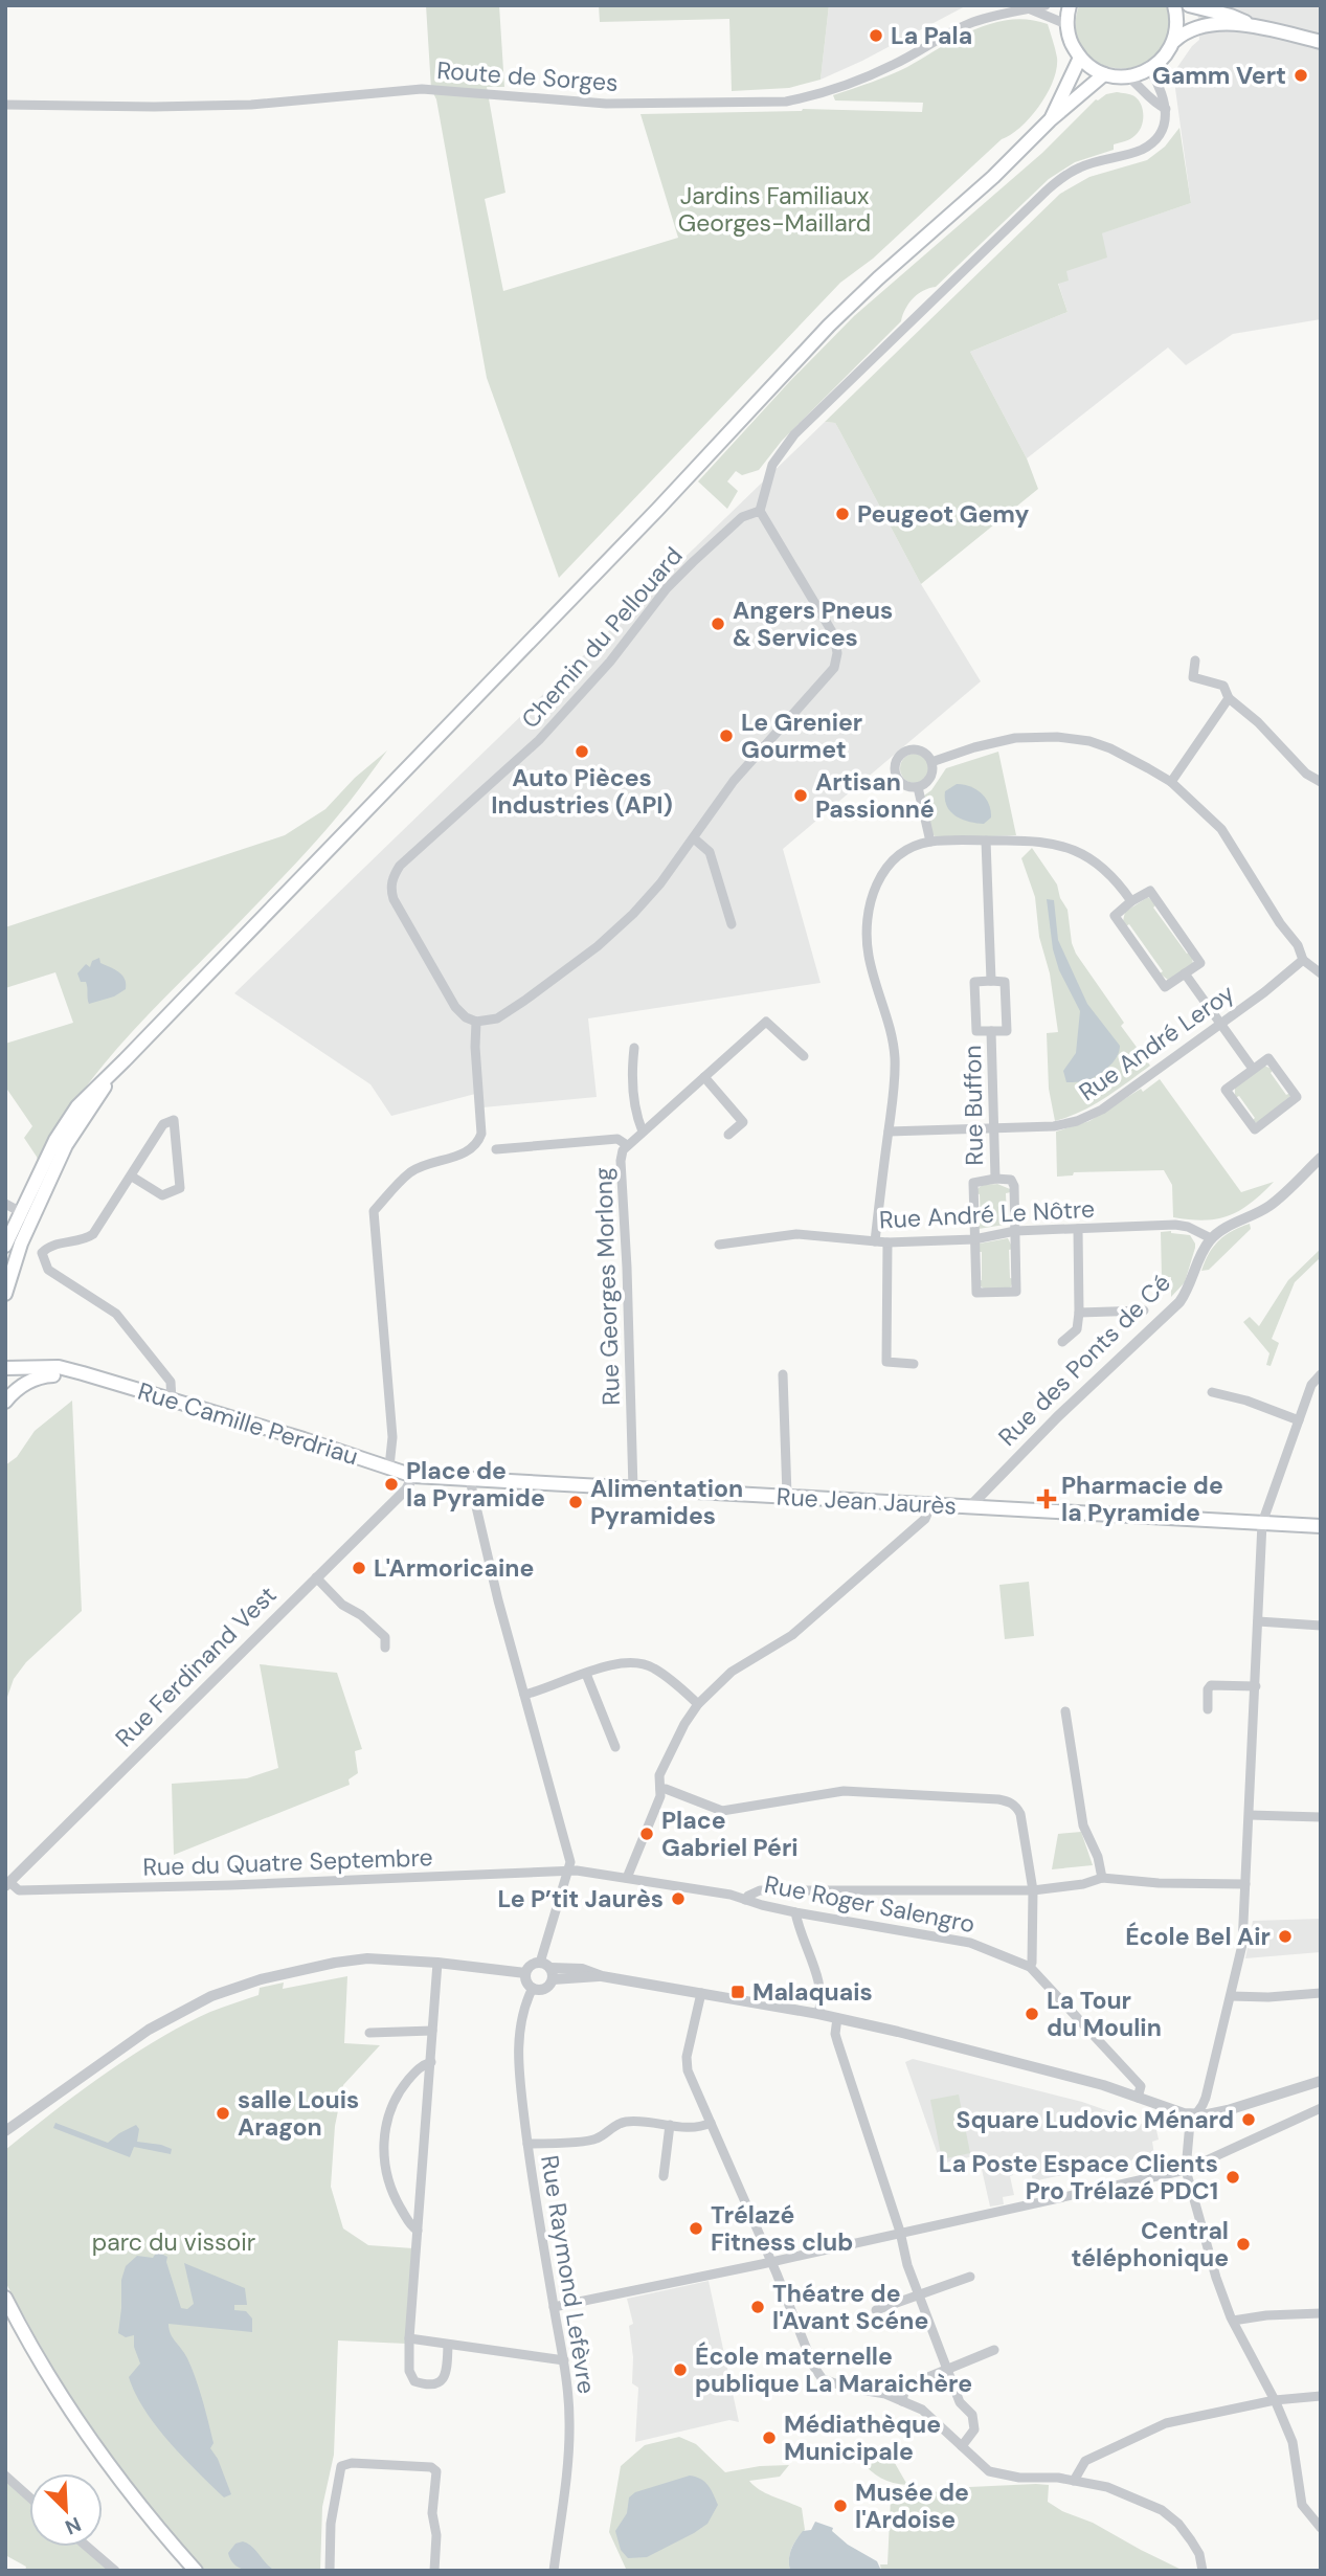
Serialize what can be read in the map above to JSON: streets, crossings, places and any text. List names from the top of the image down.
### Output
{
  "streets": {
    "main road": ["Rue Camille Perdriau", "Rue Jean Jaurès"],
    "street": [
      "Route de Sorges",
      "Chemin du Pellouard",
      "Rue André Leroy",
      "Rue Buffon",
      "Rue André Le Nôtre",
      "Rue Georges Morlong",
      "Rue des Ponts de Cé",
      "Rue Ferdinand Vest",
      "Rue du Quatre Septembre",
      "Rue Roger Salengro",
      "Rue Raymond Lefèvre"
    ]
  },
  "crossings": [
    ["Rue André Leroy", "Rue Buffon"],
    ["Rue Buffon", "Rue André Le Nôtre"],
    ["Rue André Le Nôtre", "Rue des Ponts de Cé"],
    ["Rue Georges Morlong", "Rue Jean Jaurès"],
    ["Rue des Ponts de Cé", "Rue Jean Jaurès"],
    ["Rue Camille Perdriau", "Rue Jean Jaurès"],
    ["Rue Camille Perdriau", "Rue Ferdinand Vest"],
    ["Rue Jean Jaurès", "Rue Ferdinand Vest"],
    ["Rue Ferdinand Vest", "Rue du Quatre Septembre"],
    ["Rue du Quatre Septembre", "Rue Roger Salengro"]
  ],
  "parks": ["Jardins Familiaux Georges-Maillard", "parc du vissoir"],
  "places": {
    "other": [
      "La Pala",
      "Gamm Vert",
      "Peugeot Gemy",
      "Angers Pneus & Services",
      "Le Grenier Gourmet",
      "Auto Pièces Industries (API)",
      "Artisan Passionné",
      "Place de la Pyramide",
      "Alimentation Pyramides",
      "L'Armoricaine",
      "Place Gabriel Péri",
      "Le P’tit Jaurès",
      "École Bel Air",
      "La Tour du Moulin",
      "salle Louis Aragon",
      "Square Ludovic Ménard",
      "La Poste Espace Clients Pro Trélazé PDC1",
      "Trélazé Fitness club",
      "Central téléphonique",
      "Théatre de l'Avant Scéne",
      "École maternelle publique La Maraichère",
      "Médiathèque Municipale",
      "Musée de l'Ardoise"
    ],
    "health": ["Pharmacie de la Pyramide"],
    "transit": ["Malaquais"]
  },
  "north": "bottom right"
}
